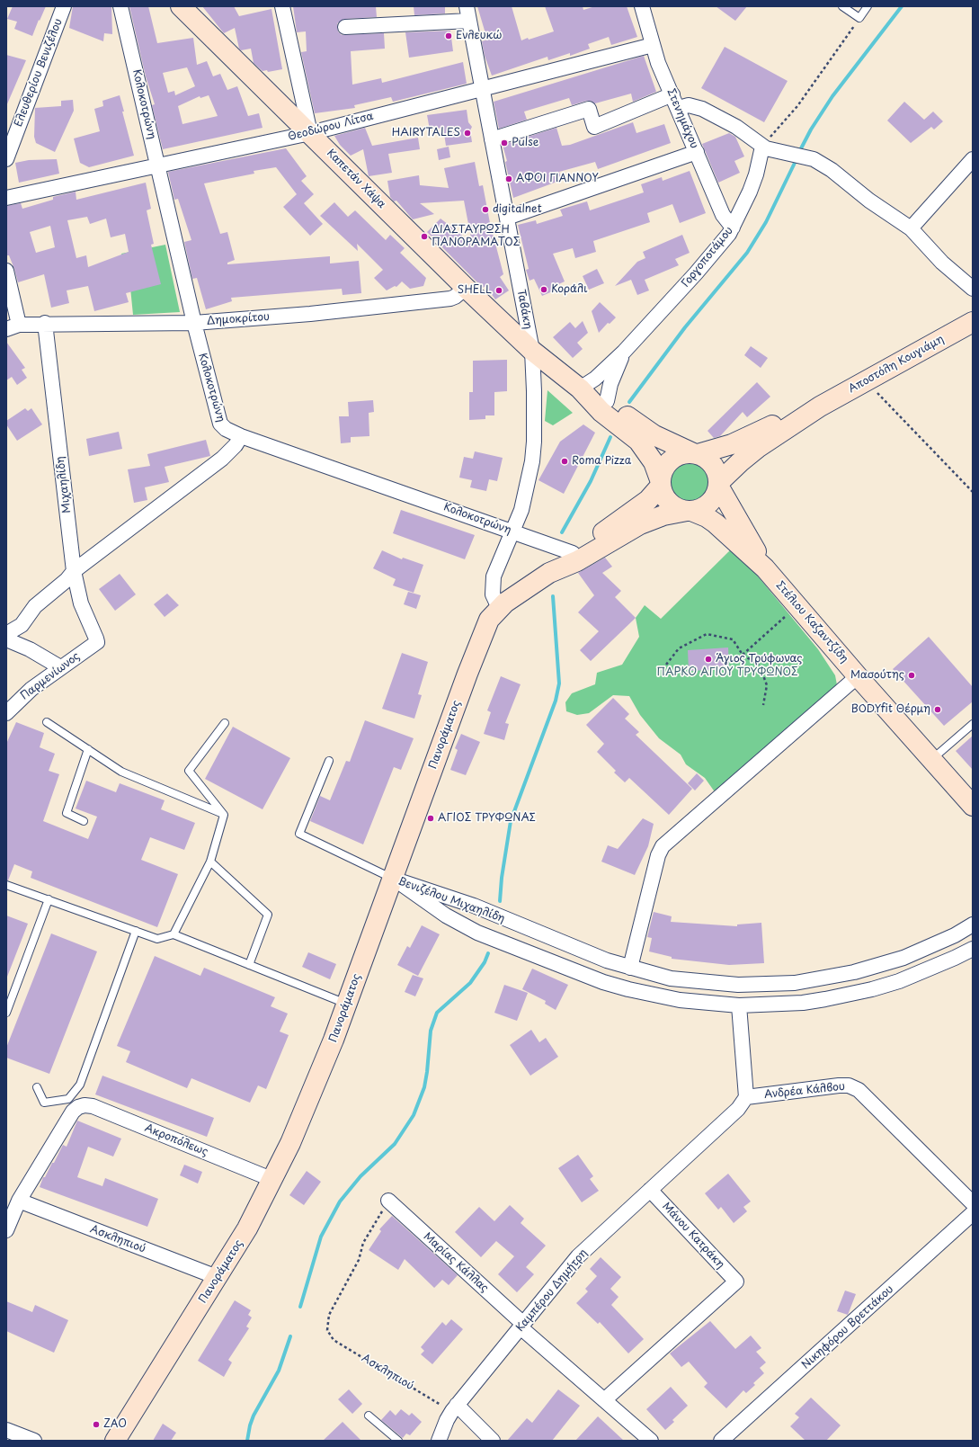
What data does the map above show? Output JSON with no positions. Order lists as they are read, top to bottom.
{
  "streets": {
    "main road": [
      "Καπετάν Χάψα",
      "Αποστόλη Κουγιάμη",
      "Στέλιου Καζαντζίδη",
      "Πανοράματος"
    ],
    "street": [
      "Ελευθερίου Βενιζέλου",
      "Κολοκοτρώνη",
      "Στενημάχου",
      "Θεοδώρου Λίτσα",
      "Γοργοποτάμου",
      "Ταβάκη",
      "Δημοκρίτου",
      "Μιχαηλίδη",
      "Παρμενίωνος",
      "Βενιζέλου Μιχαηλίδη",
      "Ανδρέα Κάλβου",
      "Ακροπόλεως",
      "Μάνου Κατράκη",
      "Ασκληπιού",
      "Μαρίας Κάλλας",
      "Καμπέρου Δημήτρη",
      "Νικηφόρου Βρεττάκου"
    ]
  },
  "crossings": [
    ["Κολοκοτρώνη", "Θεοδώρου Λίτσα"],
    ["Κολοκοτρώνη", "Ταβάκη"],
    ["Κολοκοτρώνη", "Δημοκρίτου"],
    ["Κολοκοτρώνη", "Πανοράματος"],
    ["Στενημάχου", "Θεοδώρου Λίτσα"],
    ["Στενημάχου", "Γοργοποτάμου"],
    ["Θεοδώρου Λίτσα", "Καπετάν Χάψα"],
    ["Θεοδώρου Λίτσα", "Ταβάκη"],
    ["Καπετάν Χάψα", "Ταβάκη"],
    ["Καπετάν Χάψα", "Δημοκρίτου"],
    ["Ταβάκη", "Πανοράματος"],
    ["Δημοκρίτου", "Μιχαηλίδη"],
    ["Αποστόλη Κουγιάμη", "Στέλιου Καζαντζίδη"],
    ["Αποστόλη Κουγιάμη", "Πανοράματος"],
    ["Μιχαηλίδη", "Παρμενίωνος"],
    ["Στέλιου Καζαντζίδη", "Πανοράματος"],
    ["Πανοράματος", "Βενιζέλου Μιχαηλίδη"],
    ["Πανοράματος", "Ακροπόλεως"],
    ["Πανοράματος", "Ασκληπιού"],
    ["Ανδρέα Κάλβου", "Καμπέρου Δημήτρη"],
    ["Ακροπόλεως", "Ασκληπιού"],
    ["Μάνου Κατράκη", "Μαρίας Κάλλας"],
    ["Μάνου Κατράκη", "Καμπέρου Δημήτρη"],
    ["Ασκληπιού", "Μαρίας Κάλλας"],
    ["Ασκληπιού", "Καμπέρου Δημήτρη"],
    ["Μαρίας Κάλλας", "Καμπέρου Δημήτρη"]
  ],
  "parks": ["ΠΑΡΚΟ ΑΓΙΟΥ ΤΡΥΦΩΝΟΣ"],
  "places": [
    "Ενλευκώ",
    "HAIRYTALES",
    "Pulse",
    "ΑΦΟΙ ΓΙΑΝΝΟΥ",
    "digitalnet",
    "ΔΙΑΣΤΑΥΡΩΣΗ ΠΑΝΟΡΑΜΑΤΟΣ",
    "Κοράλι",
    "SHELL",
    "Roma Pizza",
    "Άγιος Τρύφωνας",
    "Μασούτης",
    "BODYfit Θέρμη",
    "ΑΓΙΟΣ ΤΡΥΦΩΝΑΣ",
    "ZAO"
  ]
}
